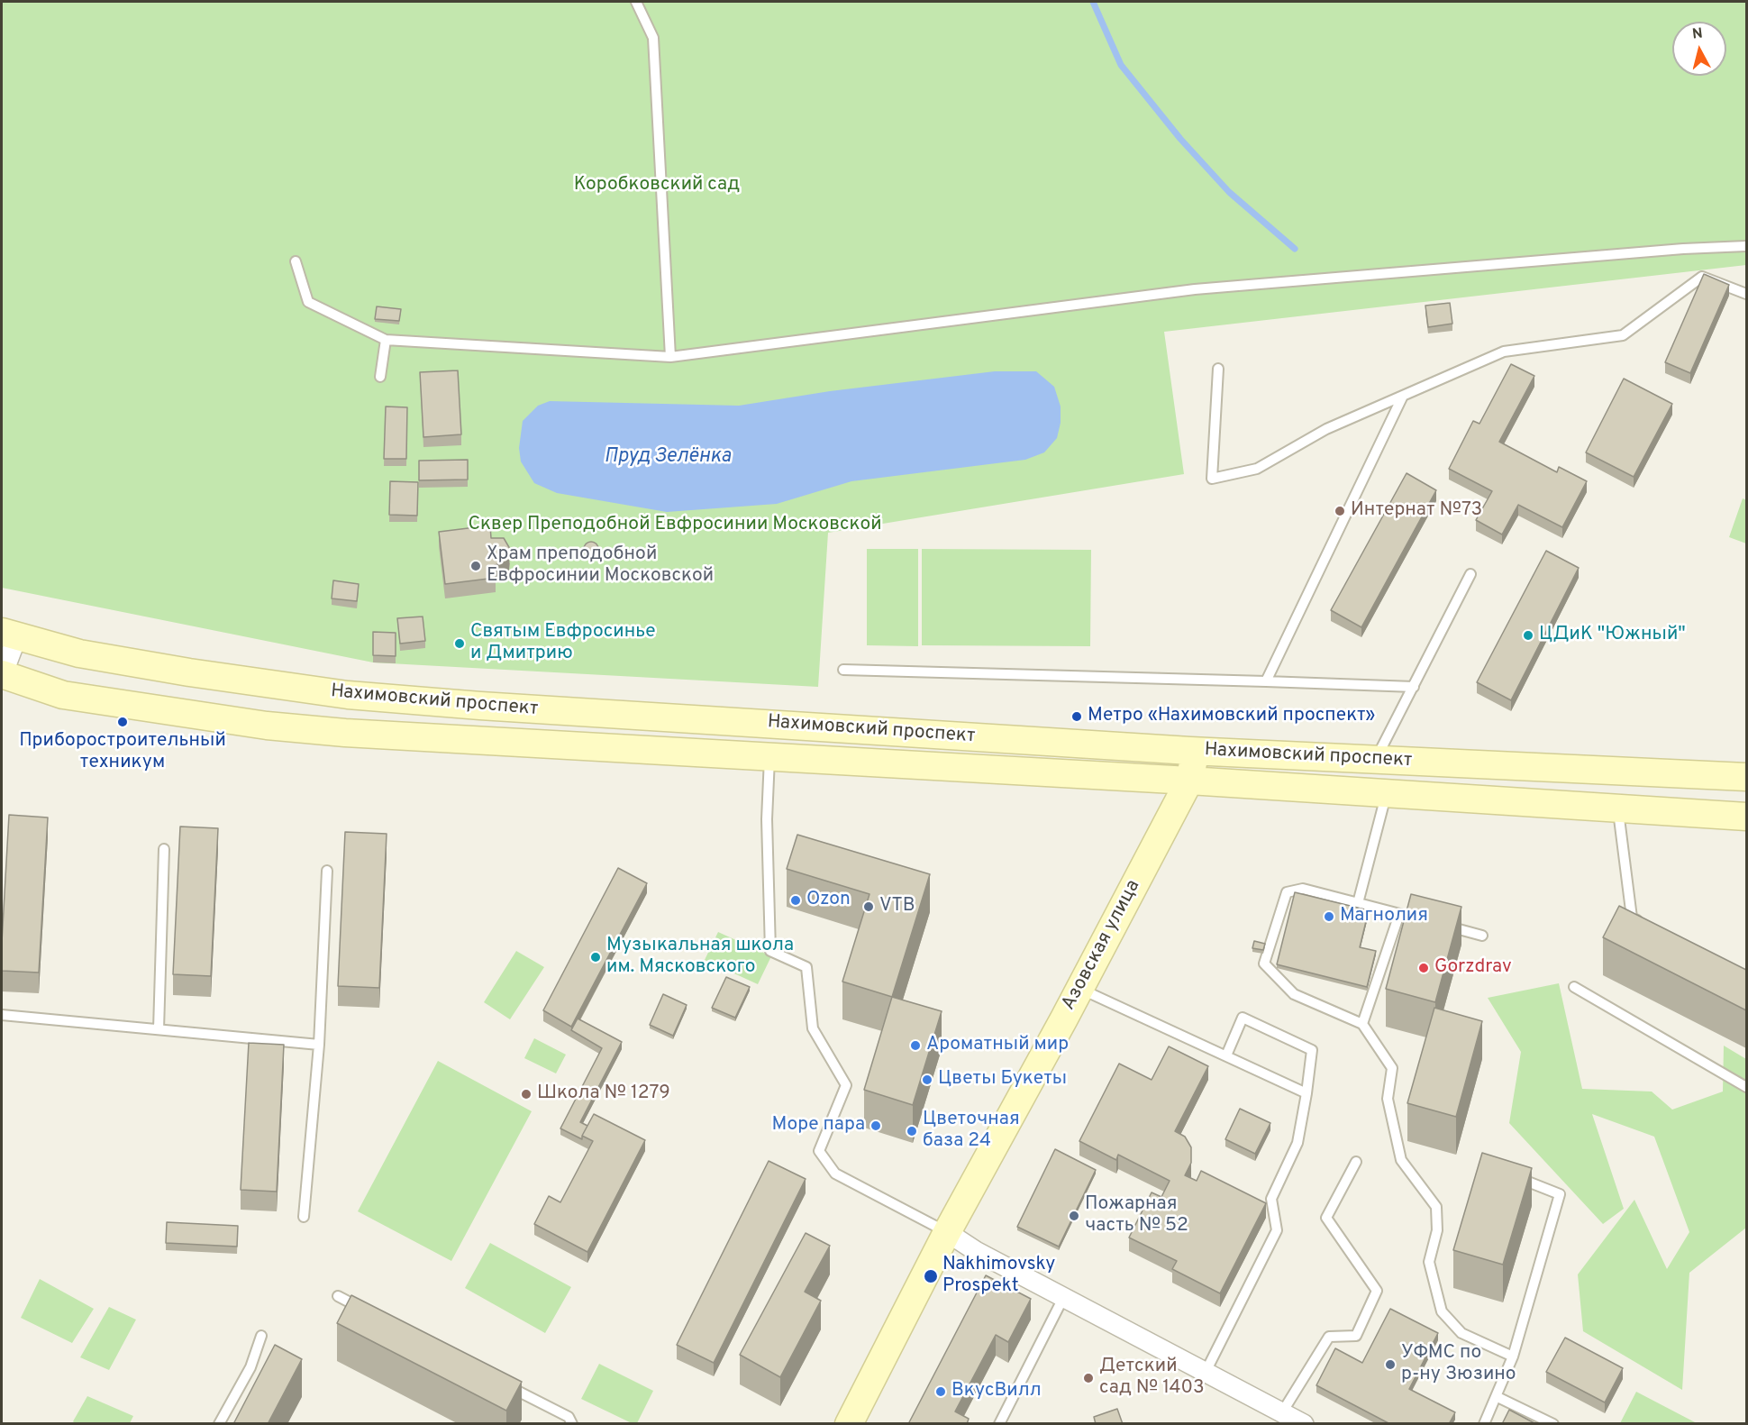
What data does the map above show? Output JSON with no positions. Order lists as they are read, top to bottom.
{
  "streets": {
    "main road": ["Нахимовский проспект", "Азовская улица"]
  },
  "crossings": [
    ["Нахимовский проспект", "Азовская улица"]
  ],
  "water": ["Пруд Зелёнка"],
  "parks": ["Коробковский сад", "Сквер Преподобной Евфросинии Московской"],
  "places": [
    "Интернат №73",
    "Храм преподобной Евфросинии Московской",
    "ЦДиК \"Южный\"",
    "Святым Евфросинье и Дмитрию",
    "Метро «Нахимовский проспект»",
    "Приборостроительный техникум",
    "Ozon",
    "VTB",
    "Магнолия",
    "Музыкальная школа им. Мясковского",
    "Gorzdrav",
    "Ароматный мир",
    "Цветы Букеты",
    "Школа № 1279",
    "Море пара",
    "Цветочная база 24",
    "Пожарная часть № 52",
    "Nakhimovsky Prospekt",
    "УФМС по р-ну Зюзино",
    "Детский сад № 1403",
    "ВкусВилл"
  ],
  "north": "top"
}
